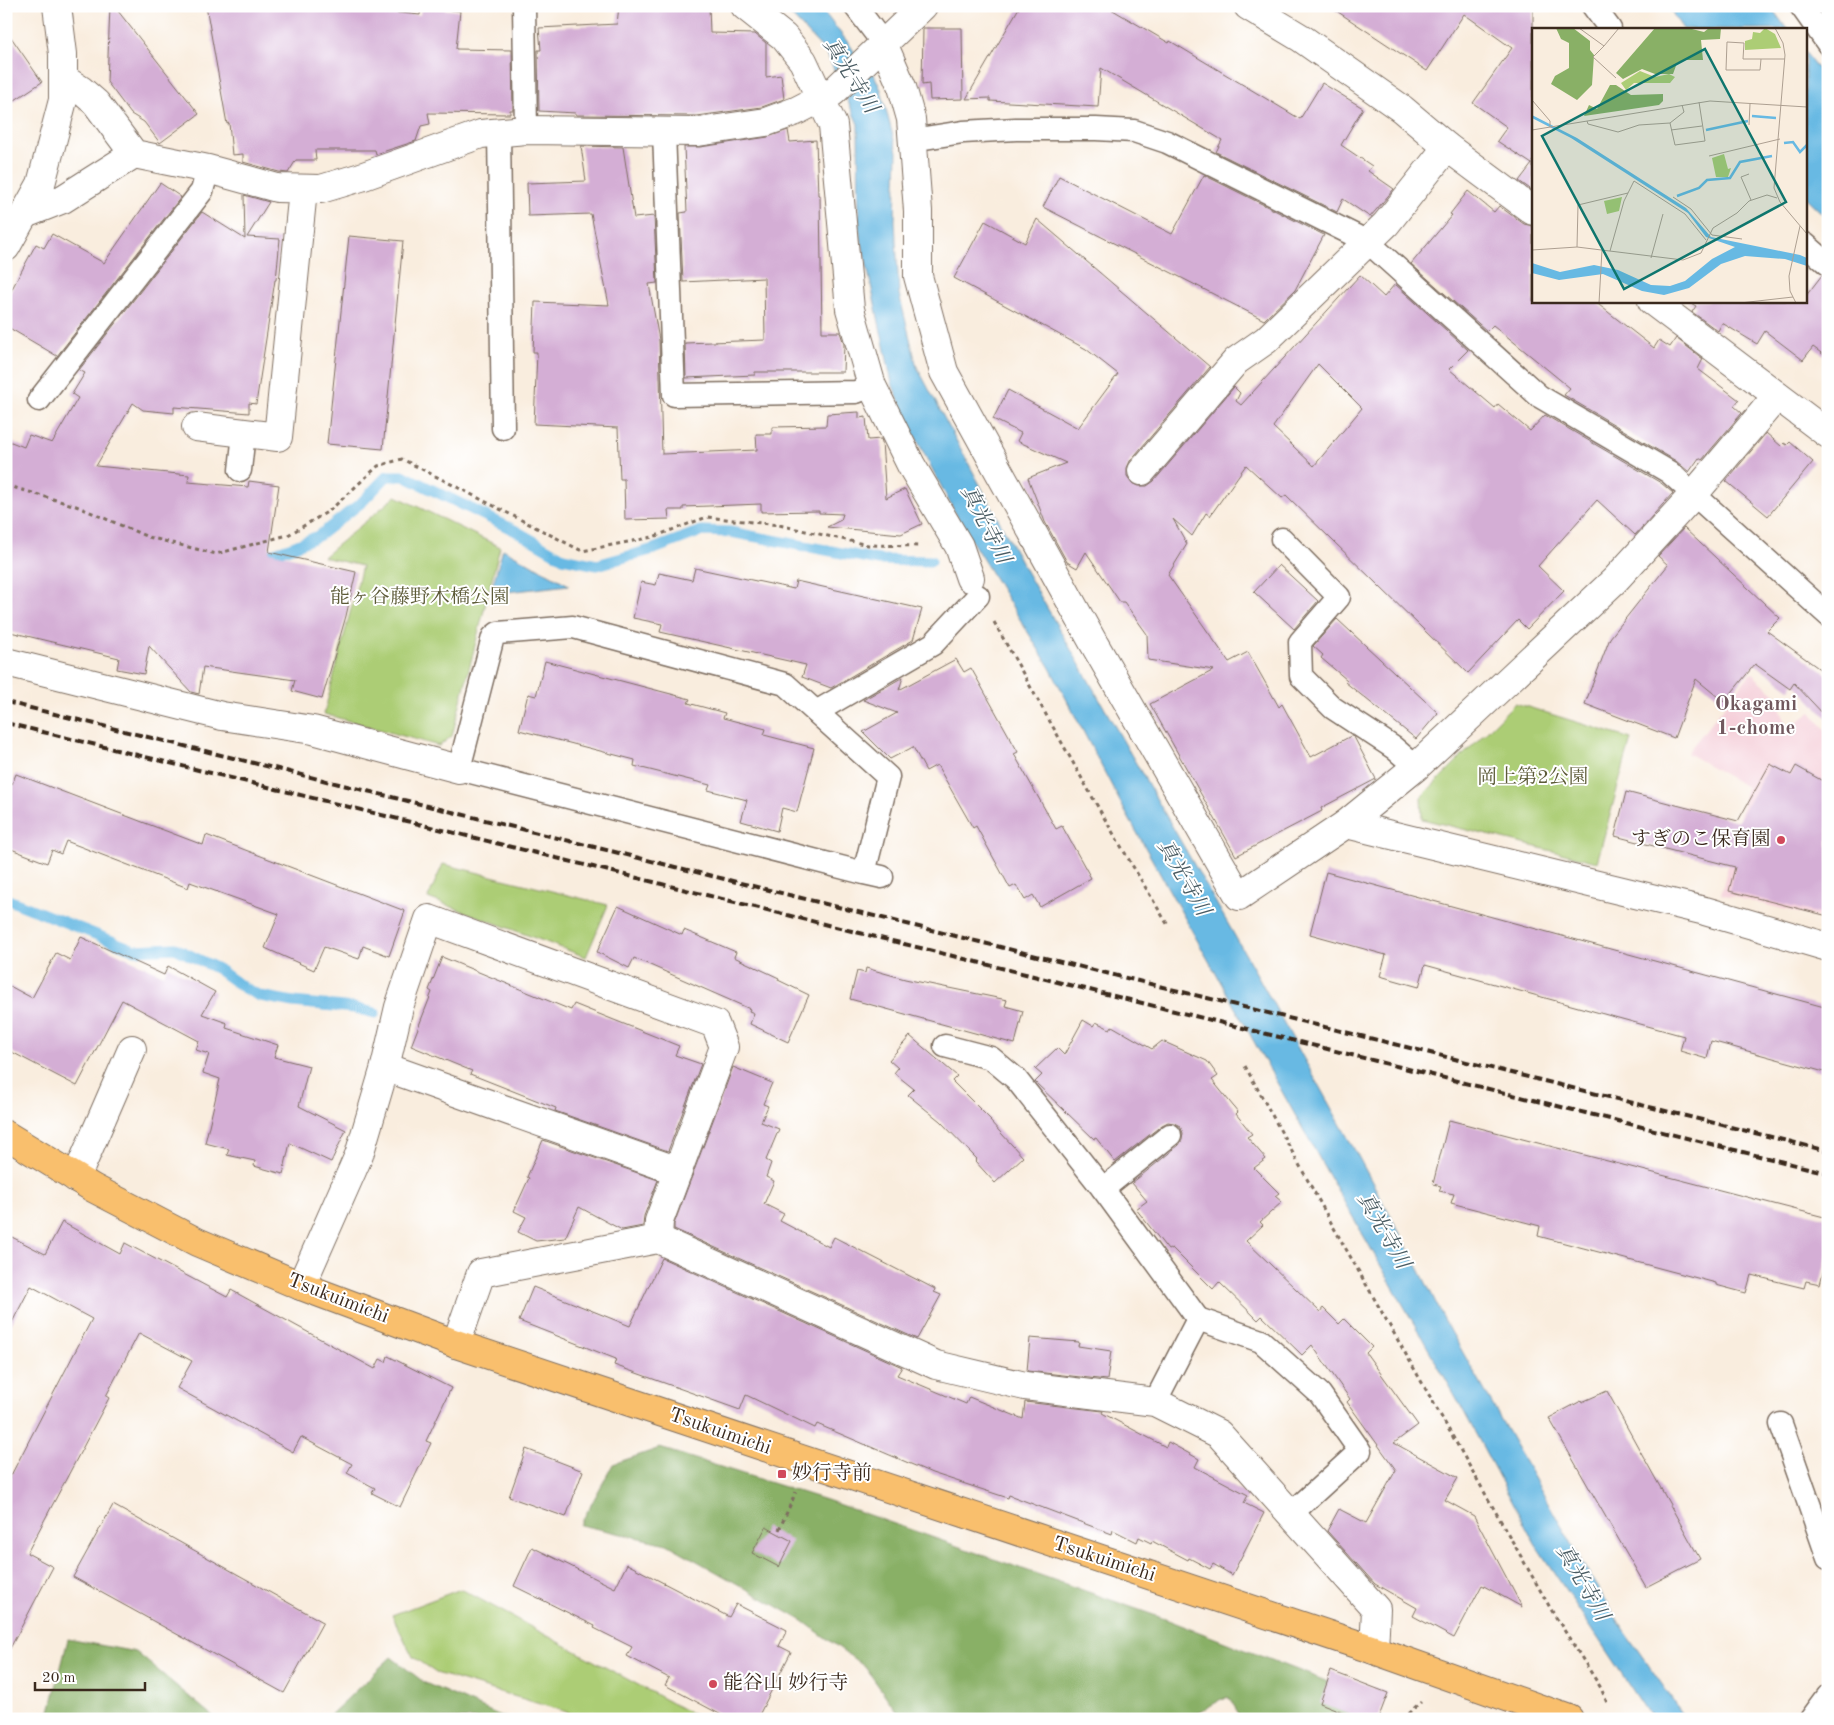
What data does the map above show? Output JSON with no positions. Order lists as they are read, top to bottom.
{
  "streets": {
    "main road": ["Tsukuimichi"]
  },
  "districts": ["Okagami 1-chome"],
  "water": ["真光寺川"],
  "parks": ["能ヶ谷藤野木橋公園", "岡上第2公園"],
  "places": {
    "other": ["すぎのこ保育園", "能谷山 妙行寺"],
    "transit": ["妙行寺前"]
  },
  "scale_bar": "20 m"
}
